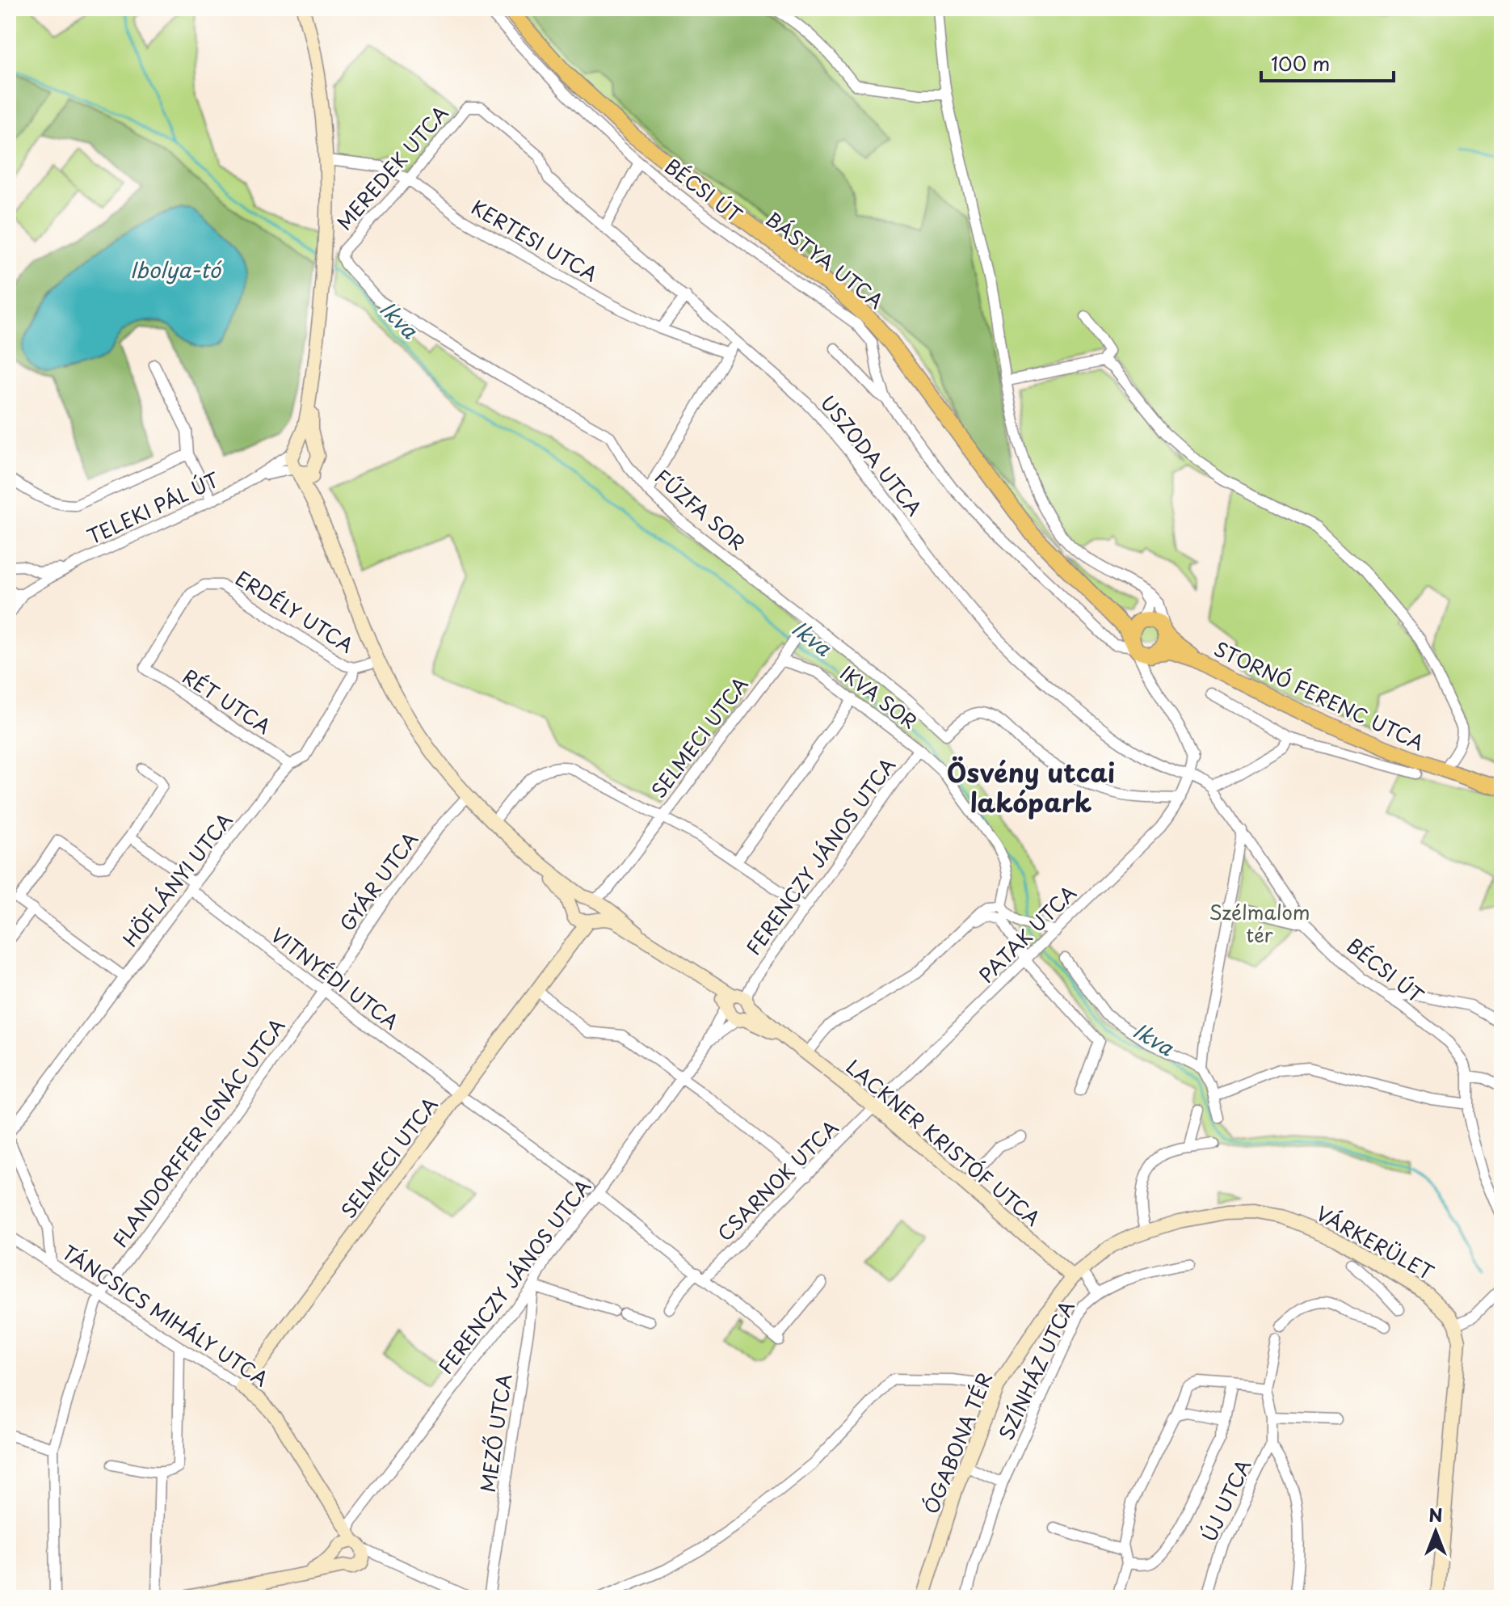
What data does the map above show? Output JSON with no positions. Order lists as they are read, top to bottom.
{
  "streets": {
    "main road": ["BÁSTYA UTCA", "STORNÓ FERENC UTCA"],
    "street": [
      "MEREDEK UTCA",
      "BÉCSI ÚT",
      "KERTESI UTCA",
      "USZODA UTCA",
      "TELEKI PÁL ÚT",
      "FŰZFA SOR",
      "ERDÉLY UTCA",
      "IKVA SOR",
      "RÉT UTCA",
      "SELMECI UTCA",
      "FERENCZY JÁNOS UTCA",
      "HÖFLÁNYI UTCA",
      "GYÁR UTCA",
      "PATAK UTCA",
      "VITNYÉDI UTCA",
      "FLANDORFFER IGNÁC UTCA",
      "LACKNER KRISTÓF UTCA",
      "CSARNOK UTCA",
      "VÁRKERÜLET",
      "TÁNCSICS MIHÁLY UTCA",
      "SZÍNHÁZ UTCA",
      "MEZŐ UTCA",
      "ÓGABONA TÉR",
      "ÚJ UTCA"
    ]
  },
  "crossings": [
    ["MEREDEK UTCA", "KERTESI UTCA"],
    ["MEREDEK UTCA", "USZODA UTCA"],
    ["MEREDEK UTCA", "FŰZFA SOR"],
    ["BÉCSI ÚT", "BÁSTYA UTCA"],
    ["BÉCSI ÚT", "USZODA UTCA"],
    ["BÉCSI ÚT", "STORNÓ FERENC UTCA"],
    ["BÉCSI ÚT", "PATAK UTCA"],
    ["KERTESI UTCA", "LACKNER KRISTÓF UTCA"],
    ["BÁSTYA UTCA", "STORNÓ FERENC UTCA"],
    ["USZODA UTCA", "PATAK UTCA"],
    ["FŰZFA SOR", "SELMECI UTCA"],
    ["FŰZFA SOR", "PATAK UTCA"],
    ["ERDÉLY UTCA", "RÉT UTCA"],
    ["ERDÉLY UTCA", "HÖFLÁNYI UTCA"],
    ["IKVA SOR", "SELMECI UTCA"],
    ["IKVA SOR", "FERENCZY JÁNOS UTCA"],
    ["RÉT UTCA", "HÖFLÁNYI UTCA"],
    ["SELMECI UTCA", "VITNYÉDI UTCA"],
    ["SELMECI UTCA", "LACKNER KRISTÓF UTCA"],
    ["SELMECI UTCA", "TÁNCSICS MIHÁLY UTCA"],
    ["FERENCZY JÁNOS UTCA", "VITNYÉDI UTCA"],
    ["FERENCZY JÁNOS UTCA", "LACKNER KRISTÓF UTCA"],
    ["FERENCZY JÁNOS UTCA", "TÁNCSICS MIHÁLY UTCA"],
    ["FERENCZY JÁNOS UTCA", "MEZŐ UTCA"],
    ["HÖFLÁNYI UTCA", "VITNYÉDI UTCA"],
    ["GYÁR UTCA", "VITNYÉDI UTCA"],
    ["GYÁR UTCA", "FLANDORFFER IGNÁC UTCA"],
    ["GYÁR UTCA", "LACKNER KRISTÓF UTCA"],
    ["PATAK UTCA", "LACKNER KRISTÓF UTCA"],
    ["PATAK UTCA", "CSARNOK UTCA"],
    ["VITNYÉDI UTCA", "FLANDORFFER IGNÁC UTCA"],
    ["VITNYÉDI UTCA", "CSARNOK UTCA"],
    ["FLANDORFFER IGNÁC UTCA", "TÁNCSICS MIHÁLY UTCA"],
    ["LACKNER KRISTÓF UTCA", "CSARNOK UTCA"],
    ["LACKNER KRISTÓF UTCA", "ÓGABONA TÉR"],
    ["VÁRKERÜLET", "ÓGABONA TÉR"]
  ],
  "districts": ["Ösvény utcai lakópark"],
  "water": ["Ibolya-tó", "Ikva"],
  "parks": ["Szélmalom tér"],
  "scale_bar": "100 m",
  "north": "top"
}
